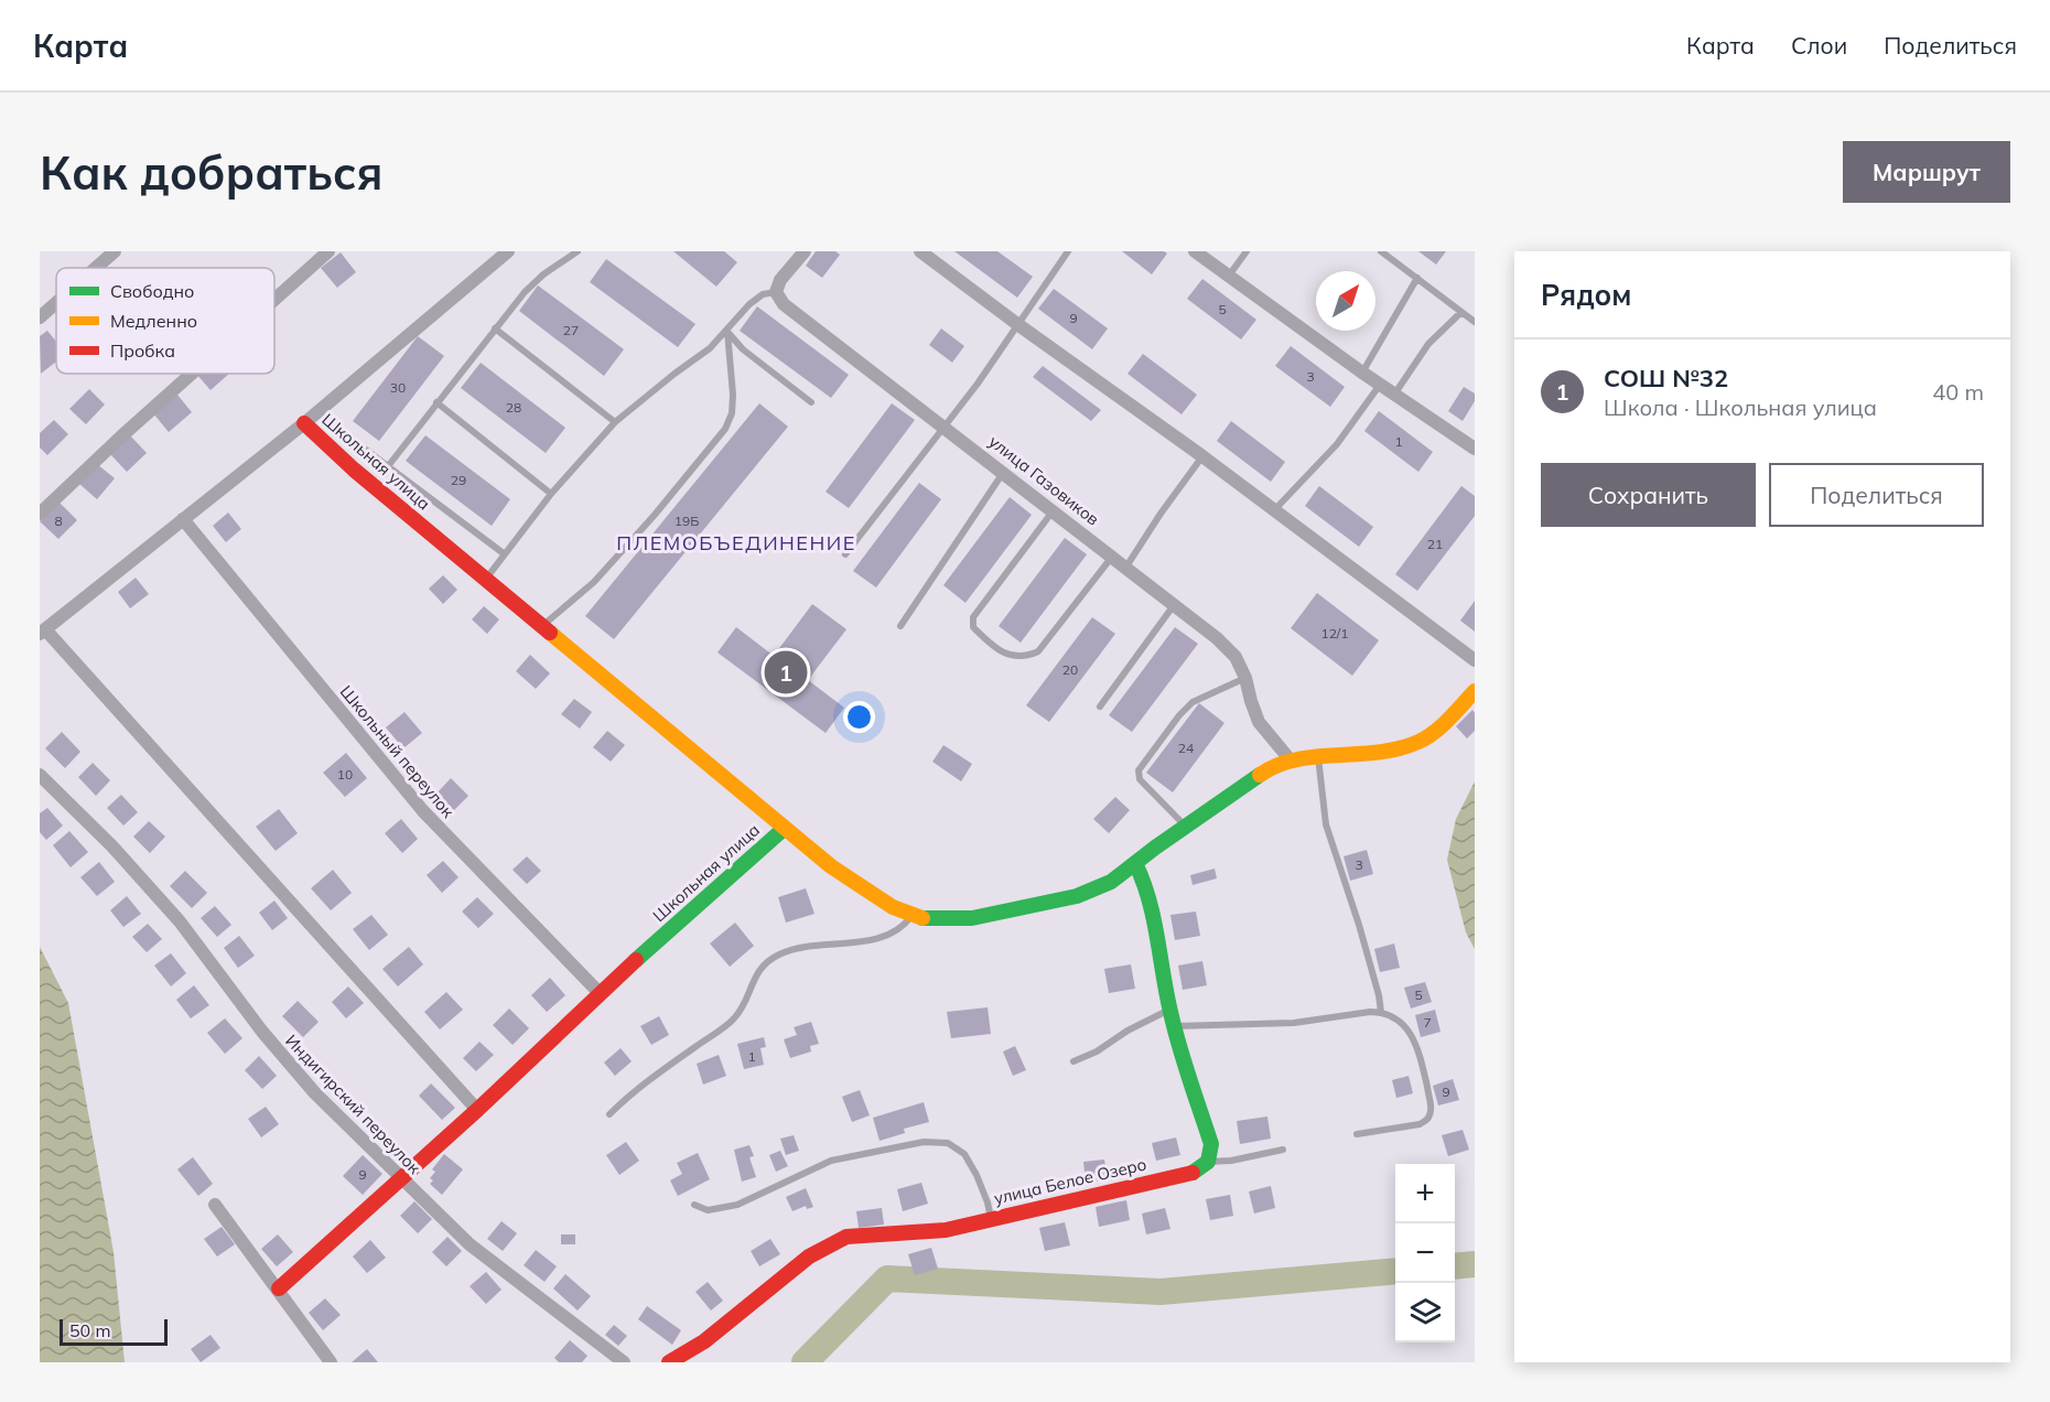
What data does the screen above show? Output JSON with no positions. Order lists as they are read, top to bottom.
{
  "streets": {
    "street": [
      "Школьная улица",
      "улица Газовиков",
      "Школьный переулок",
      "Индигирский переулок",
      "улица Белое Озеро"
    ]
  },
  "crossings": [
    ["Школьная улица", "Школьный переулок"],
    ["Школьная улица", "Индигирский переулок"]
  ],
  "districts": ["ПЛЕМОБЪЕДИНЕНИЕ"],
  "house_numbers": [
    "5",
    "9",
    "27",
    "3",
    "30",
    "28",
    "1",
    "29",
    "8",
    "19Б",
    "21",
    "12/1",
    "20",
    "24",
    "10",
    "3",
    "5",
    "7",
    "1",
    "9",
    "9"
  ],
  "legend": ["Свободно", "Медленно", "Пробка"],
  "scale_bar": "50 m",
  "north": "top right",
  "page": {
    "header": "Карта",
    "nav": ["Карта", "Слои", "Поделиться"],
    "buttons": [
      "Маршрут",
      ["Сохранить", "Поделиться"]
    ],
    "title": "Как добраться",
    "heading": "Рядом",
    "list": [
      {
        "mark": "1",
        "name": "СОШ №32",
        "note": "Школа · Школьная улица",
        "value": "40 m"
      }
    ],
    "pins": "1",
    "map_buttons": ["+", "−"],
    "scale": "50 m"
  }
}
